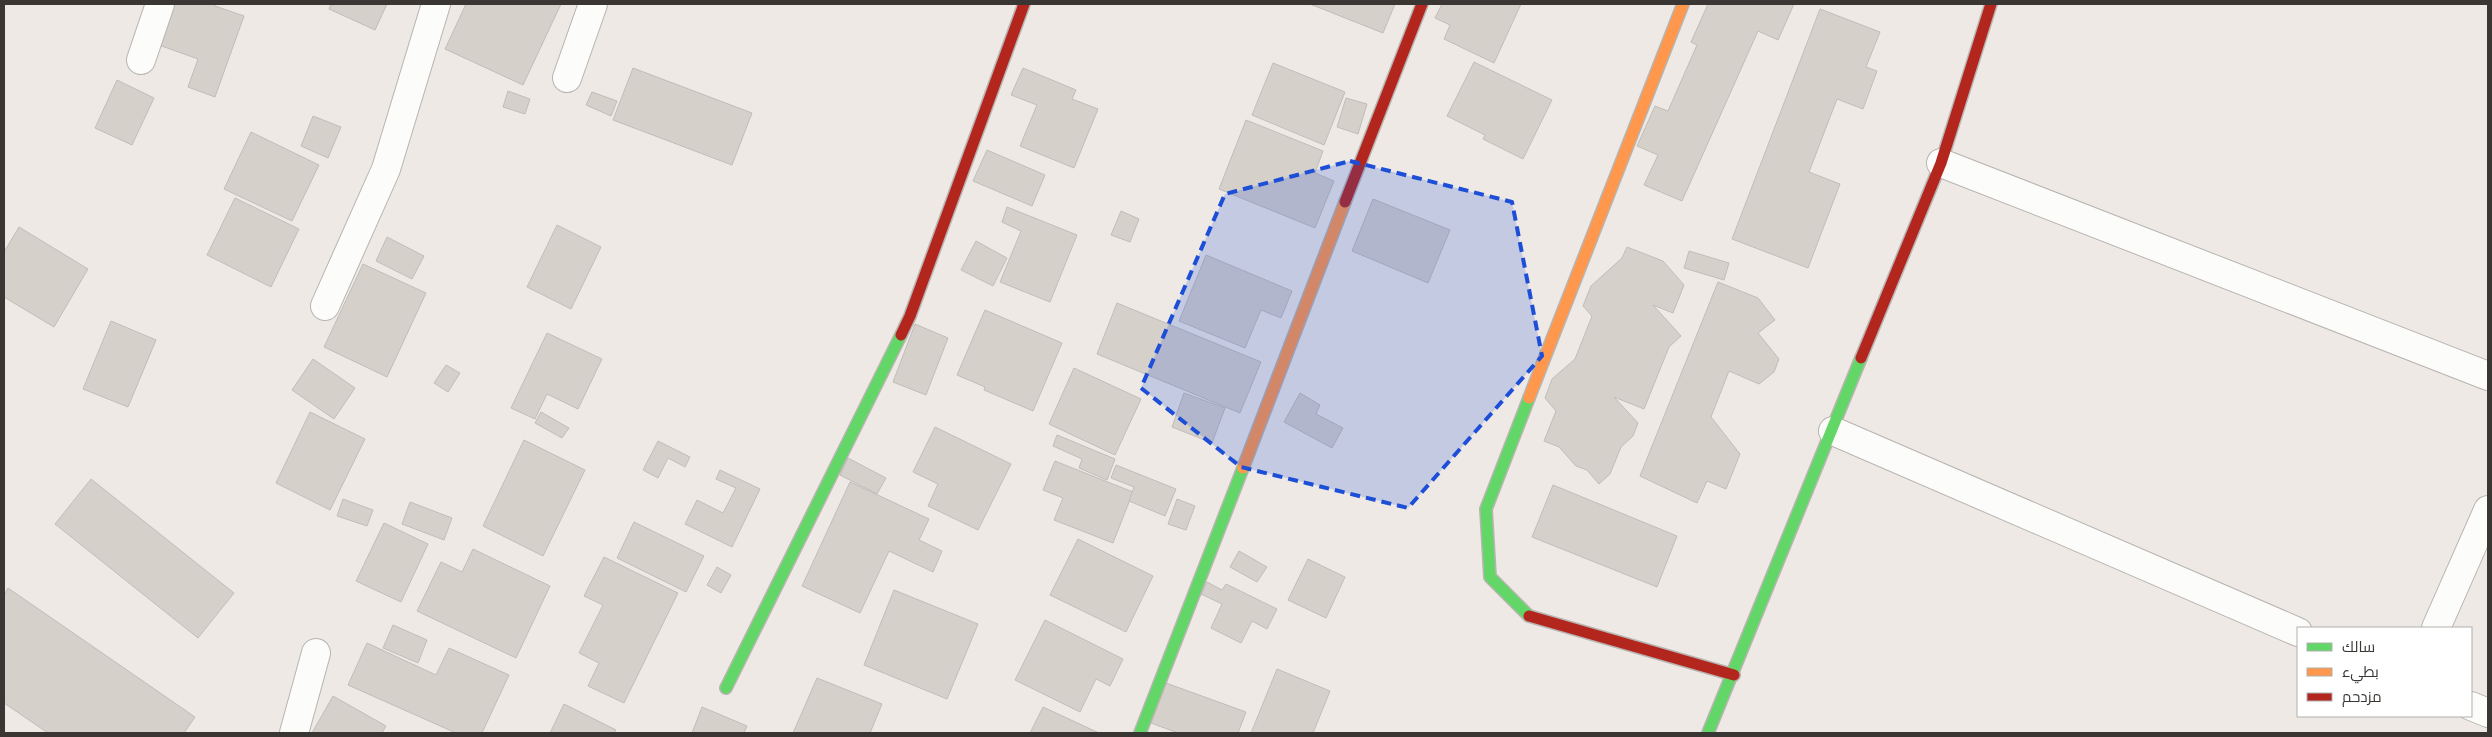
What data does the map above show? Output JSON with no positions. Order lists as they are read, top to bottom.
{
  "legend": ["سالك", "بطيء", "مزدحم"]
}
